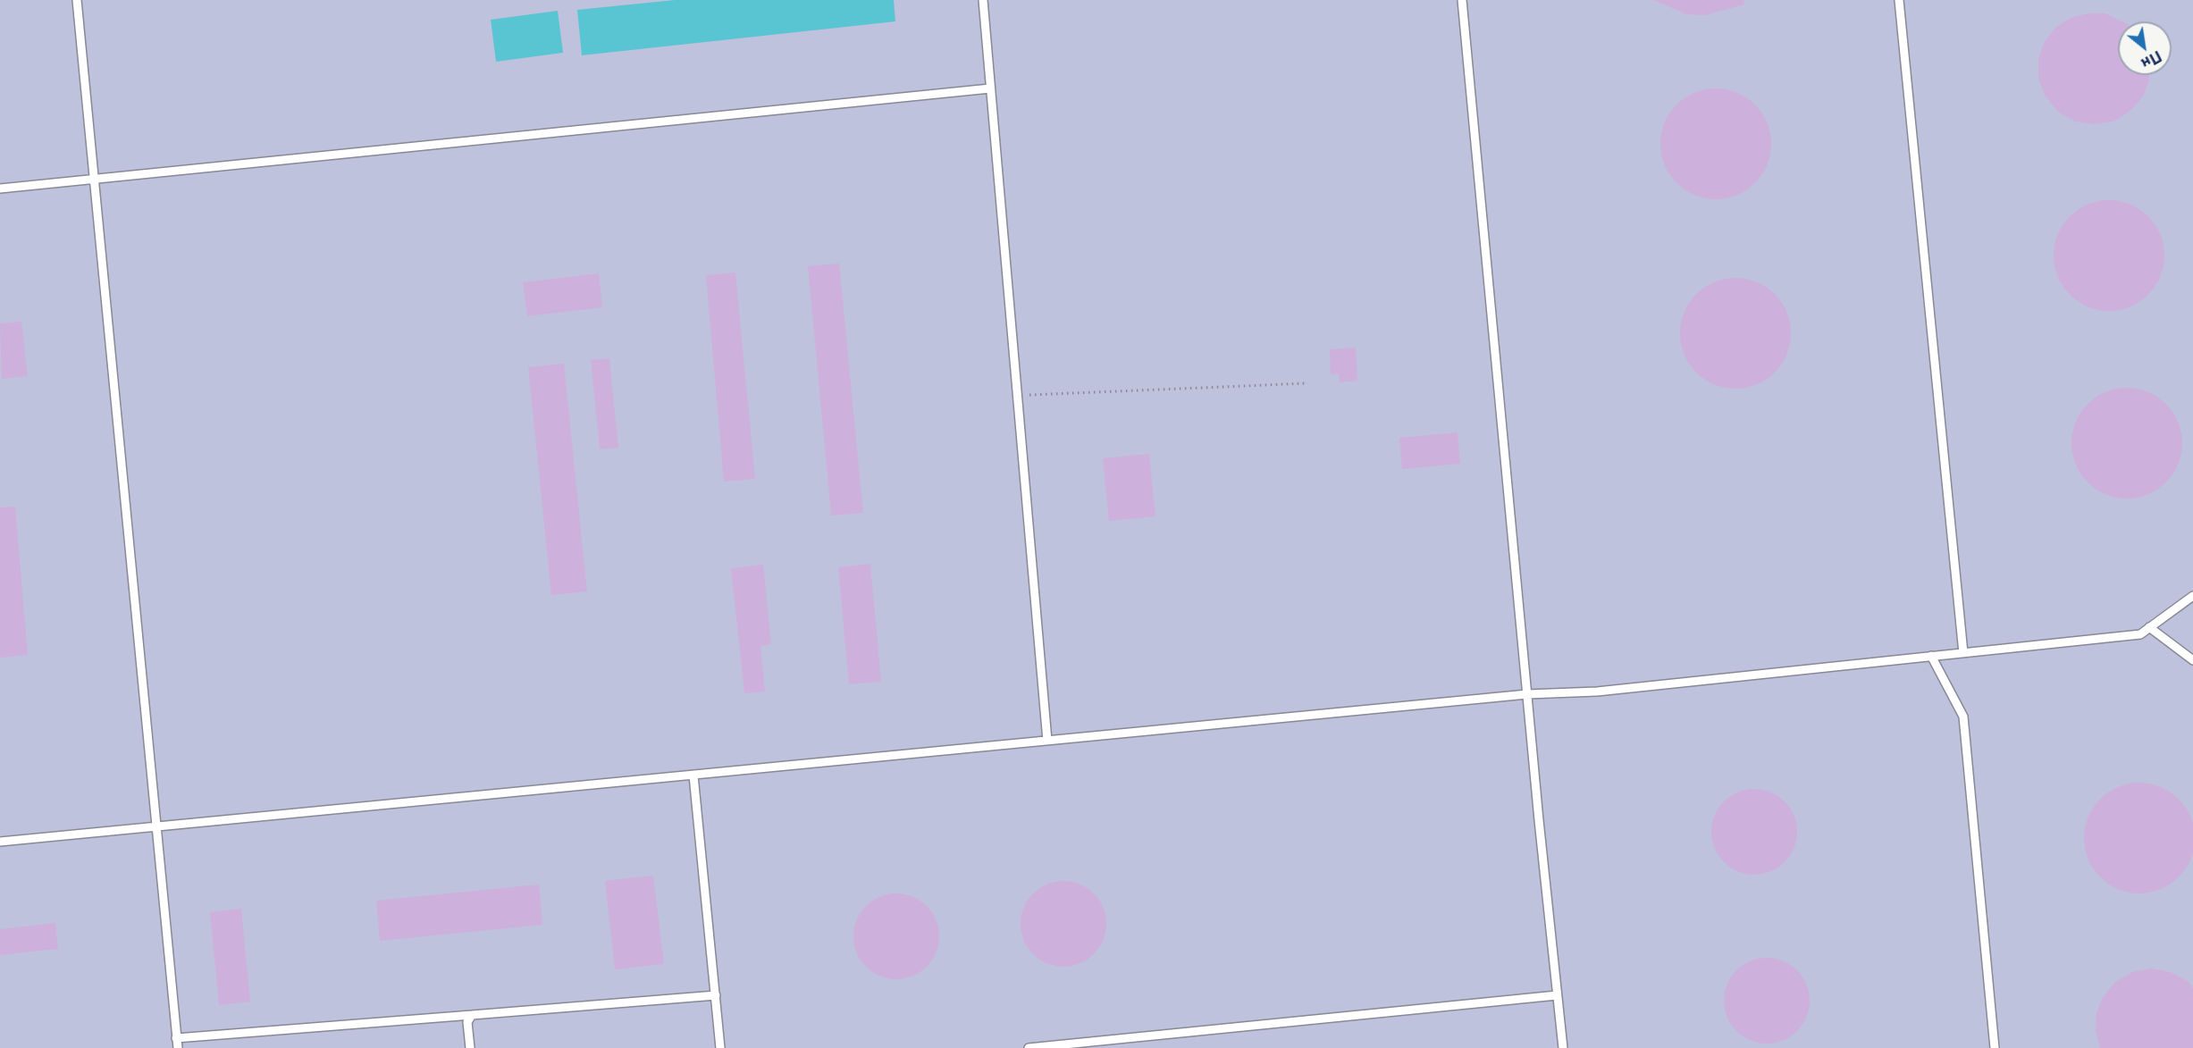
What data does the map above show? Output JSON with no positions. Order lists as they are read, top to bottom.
{
  "north": "bottom right"
}
